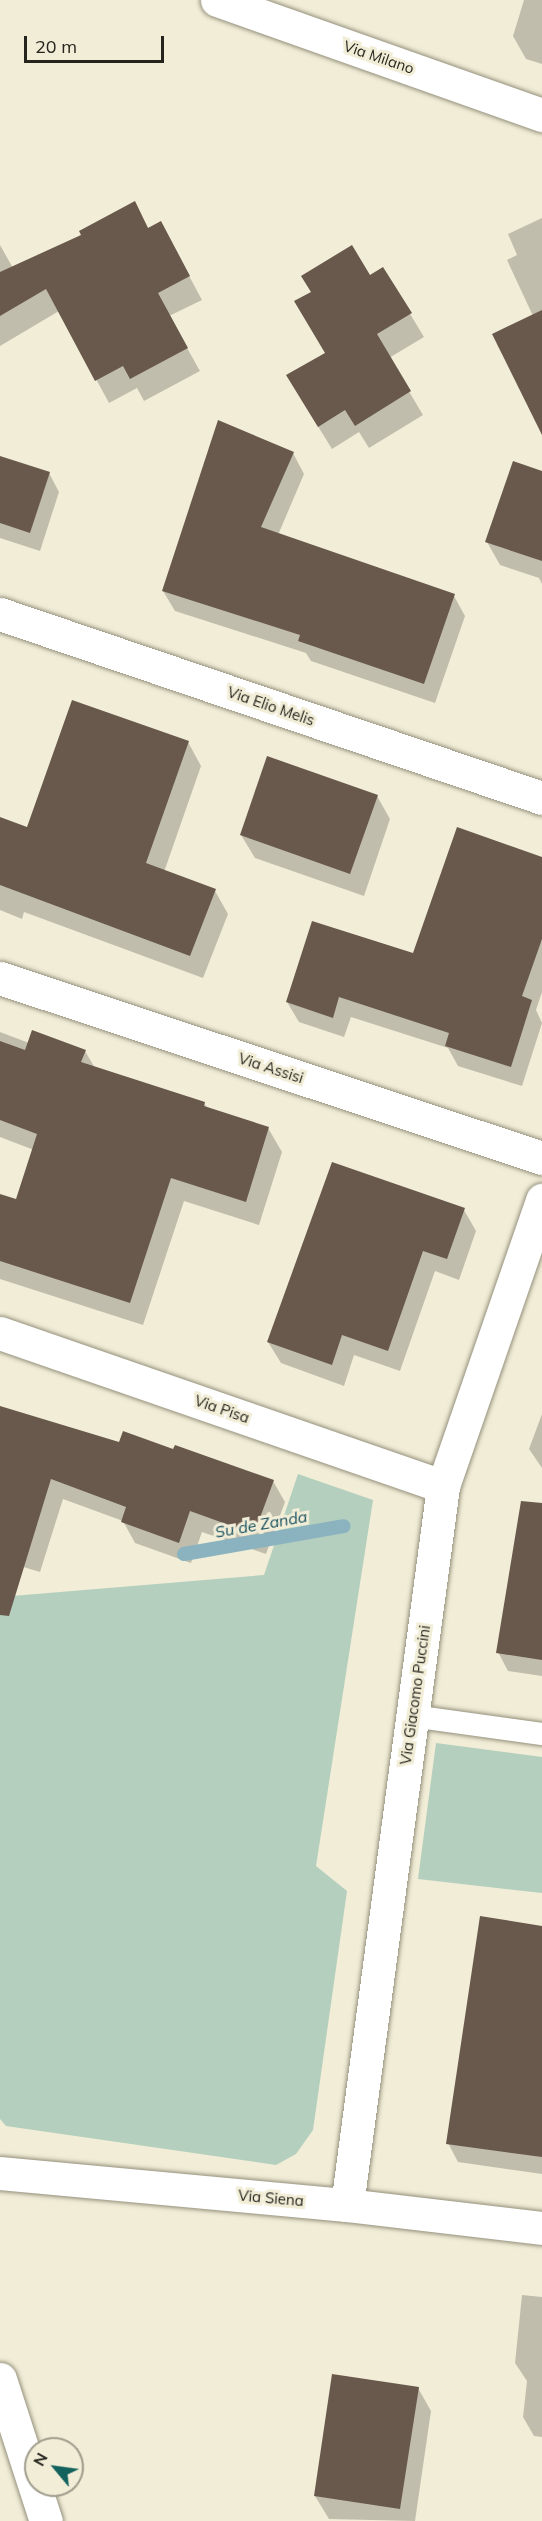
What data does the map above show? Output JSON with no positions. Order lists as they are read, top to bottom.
{
  "streets": {
    "street": [
      "Via Milano",
      "Via Elio Melis",
      "Via Assisi",
      "Via Pisa",
      "Via Giacomo Puccini",
      "Via Siena"
    ]
  },
  "crossings": [
    ["Via Pisa", "Via Giacomo Puccini"],
    ["Via Giacomo Puccini", "Via Siena"]
  ],
  "water": ["Su de Zanda"],
  "scale_bar": "20 m",
  "north": "top left"
}
